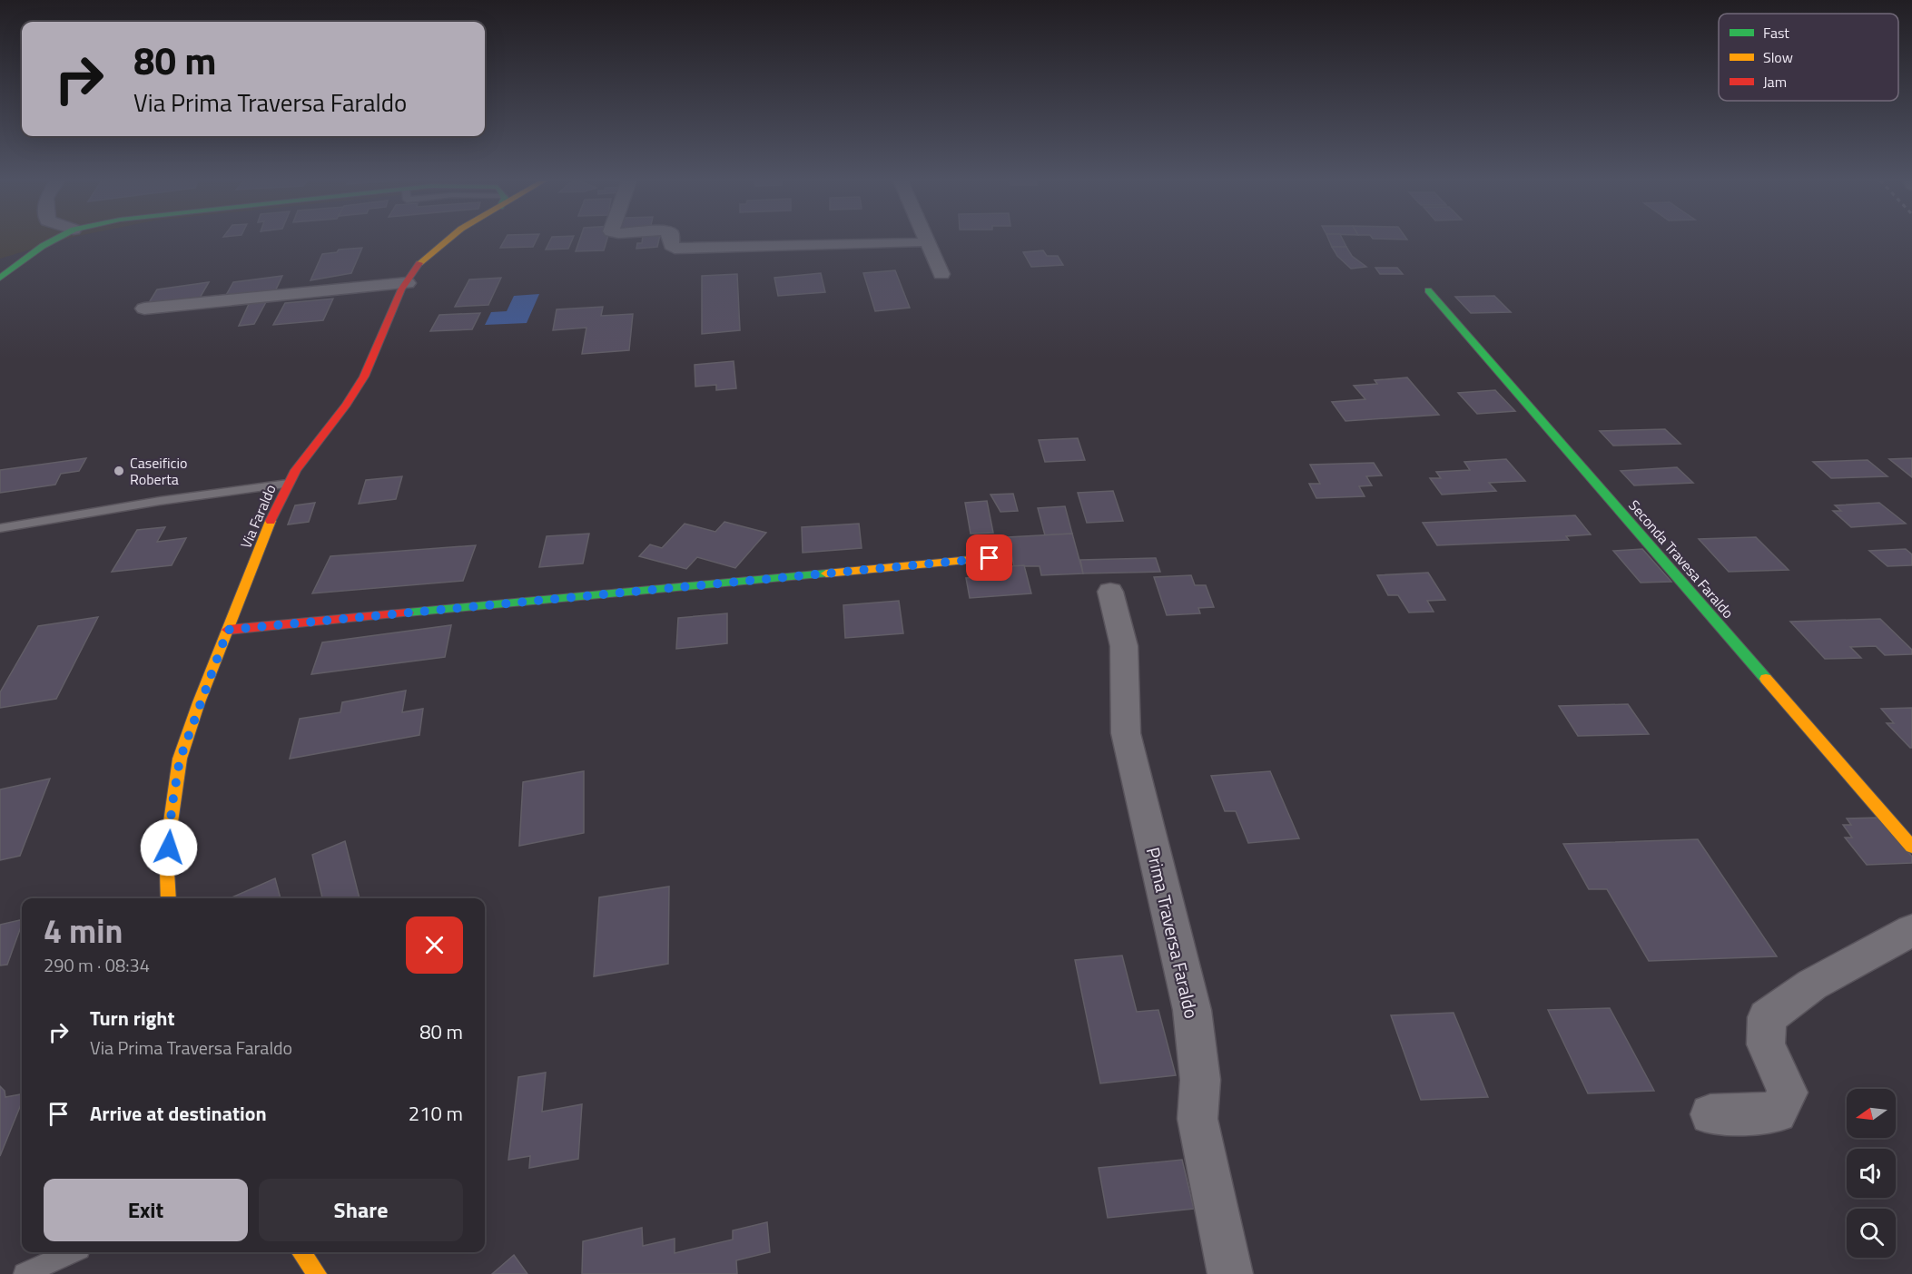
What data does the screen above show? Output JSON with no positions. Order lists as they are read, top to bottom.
{
  "streets": {
    "street": ["Via Faraldo", "Seconda Travesa Faraldo", "Prima Traversa Faraldo"]
  },
  "places": ["Caseificio Roberta"],
  "legend": ["Fast", "Slow", "Jam"],
  "north": "left",
  "page": {
    "turn": ["80 m", "Via Prima Traversa Faraldo"],
    "heading": ["4 min", "290 m · 08:34"],
    "list": [
      {
        "name": "Turn right",
        "note": "Via Prima Traversa Faraldo",
        "value": "80 m"
      },
      {
        "name": "Arrive at destination",
        "value": "210 m"
      }
    ],
    "buttons": ["Exit", "Share"]
  }
}
